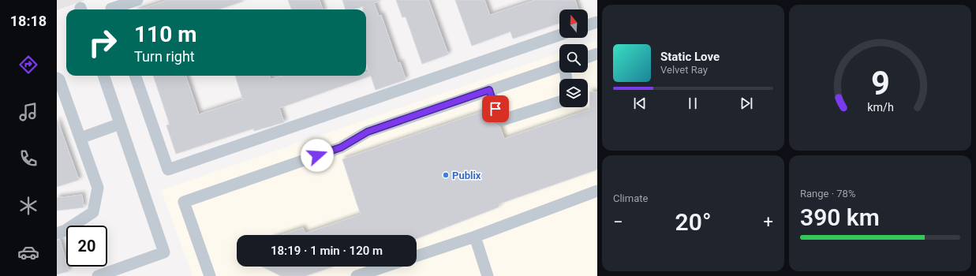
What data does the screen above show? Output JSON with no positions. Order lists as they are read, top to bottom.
{
  "places": ["Publix"],
  "north": "top",
  "page": {
    "tabs": "18:18",
    "turn": ["110 m", "Turn right"],
    "song": ["Static Love", "Velvet Ray"],
    "tile": [
      "Climate",
      ["Range · 78%", "390 km"]
    ],
    "heat": ["−", "20°", "+"],
    "limit": "20",
    "trip": "18:19 · 1 min · 120 m",
    "gauge": ["9", "km/h"]
  }
}
